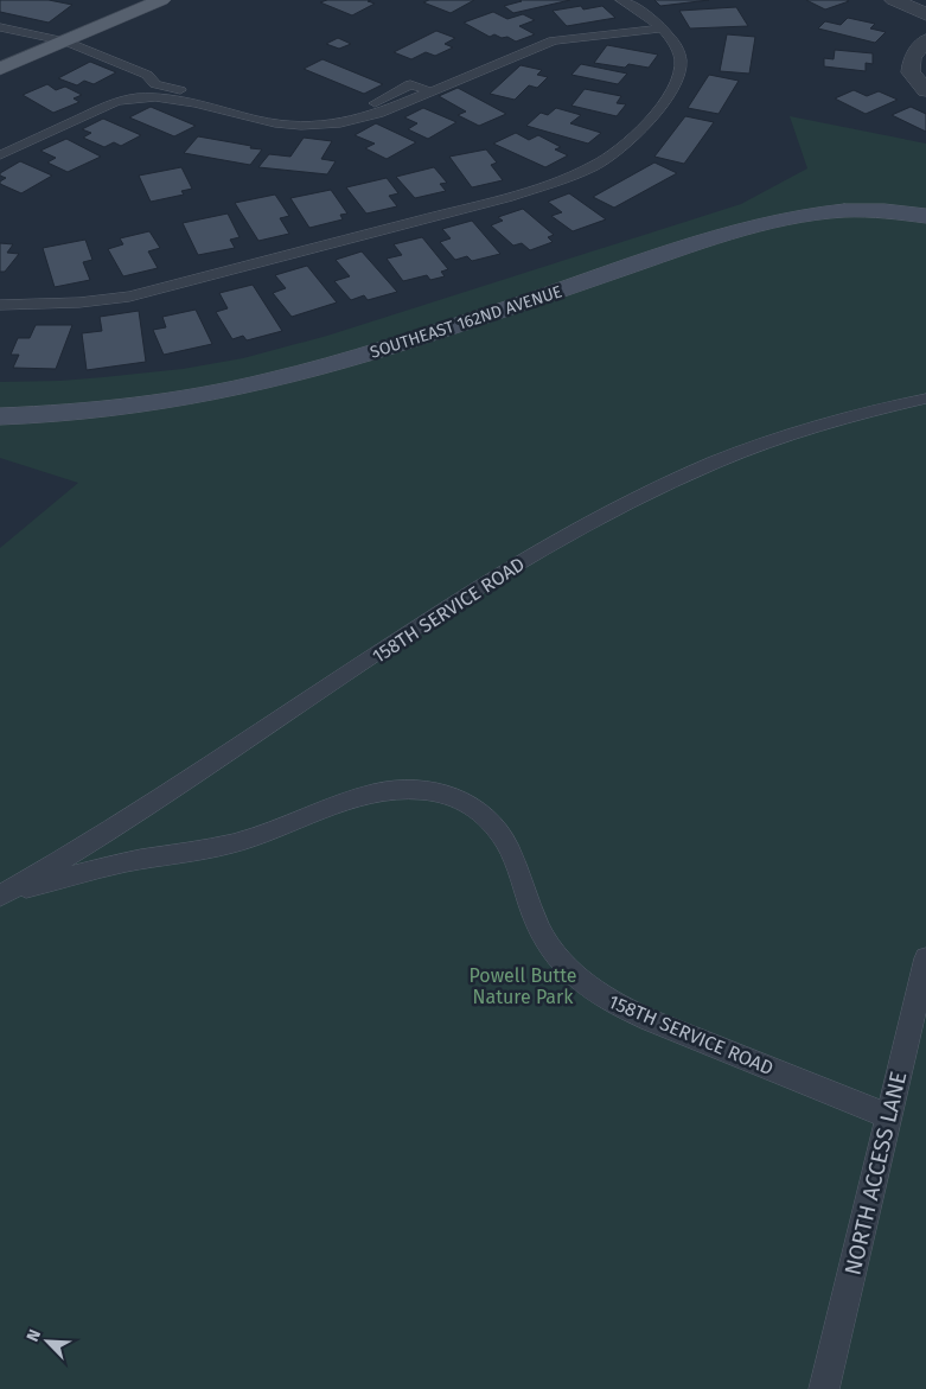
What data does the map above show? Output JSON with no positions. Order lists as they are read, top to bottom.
{
  "streets": {
    "street": ["SOUTHEAST 162ND AVENUE"],
    "lane": ["158TH SERVICE ROAD", "NORTH ACCESS LANE"]
  },
  "crossings": [
    ["158TH SERVICE ROAD", "NORTH ACCESS LANE"]
  ],
  "parks": ["Powell Butte Nature Park"],
  "north": "top left"
}
